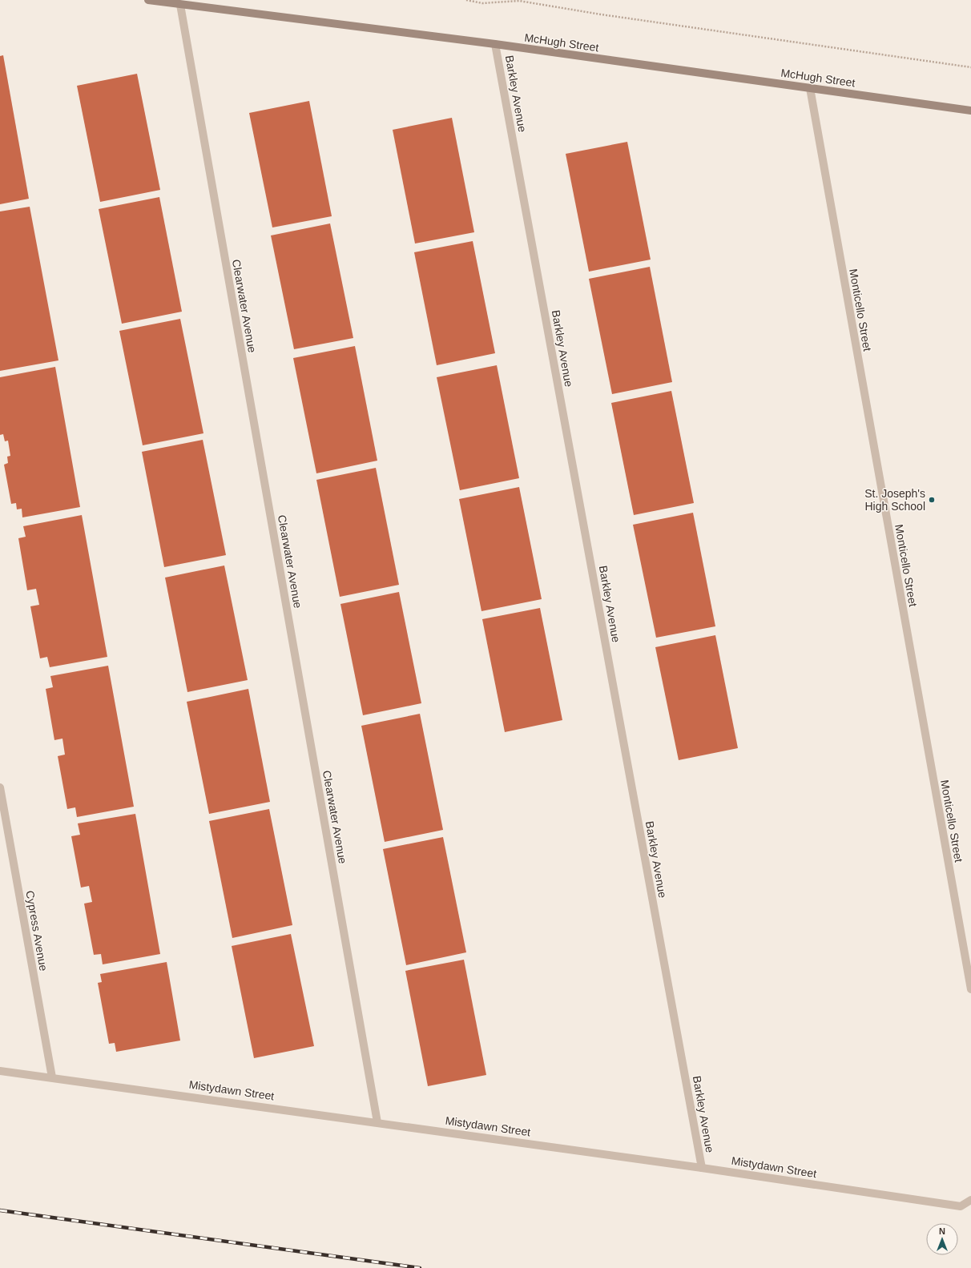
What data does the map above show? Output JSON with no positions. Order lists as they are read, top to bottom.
{
  "streets": {
    "main road": ["McHugh Street"],
    "street": [
      "Barkley Avenue",
      "Clearwater Avenue",
      "Monticello Street",
      "Cypress Avenue",
      "Mistydawn Street"
    ]
  },
  "crossings": [
    ["McHugh Street", "Barkley Avenue"],
    ["McHugh Street", "Clearwater Avenue"],
    ["McHugh Street", "Monticello Street"],
    ["Barkley Avenue", "Mistydawn Street"],
    ["Clearwater Avenue", "Mistydawn Street"],
    ["Cypress Avenue", "Mistydawn Street"]
  ],
  "places": ["St. Joseph's High School"],
  "north": "top"
}
